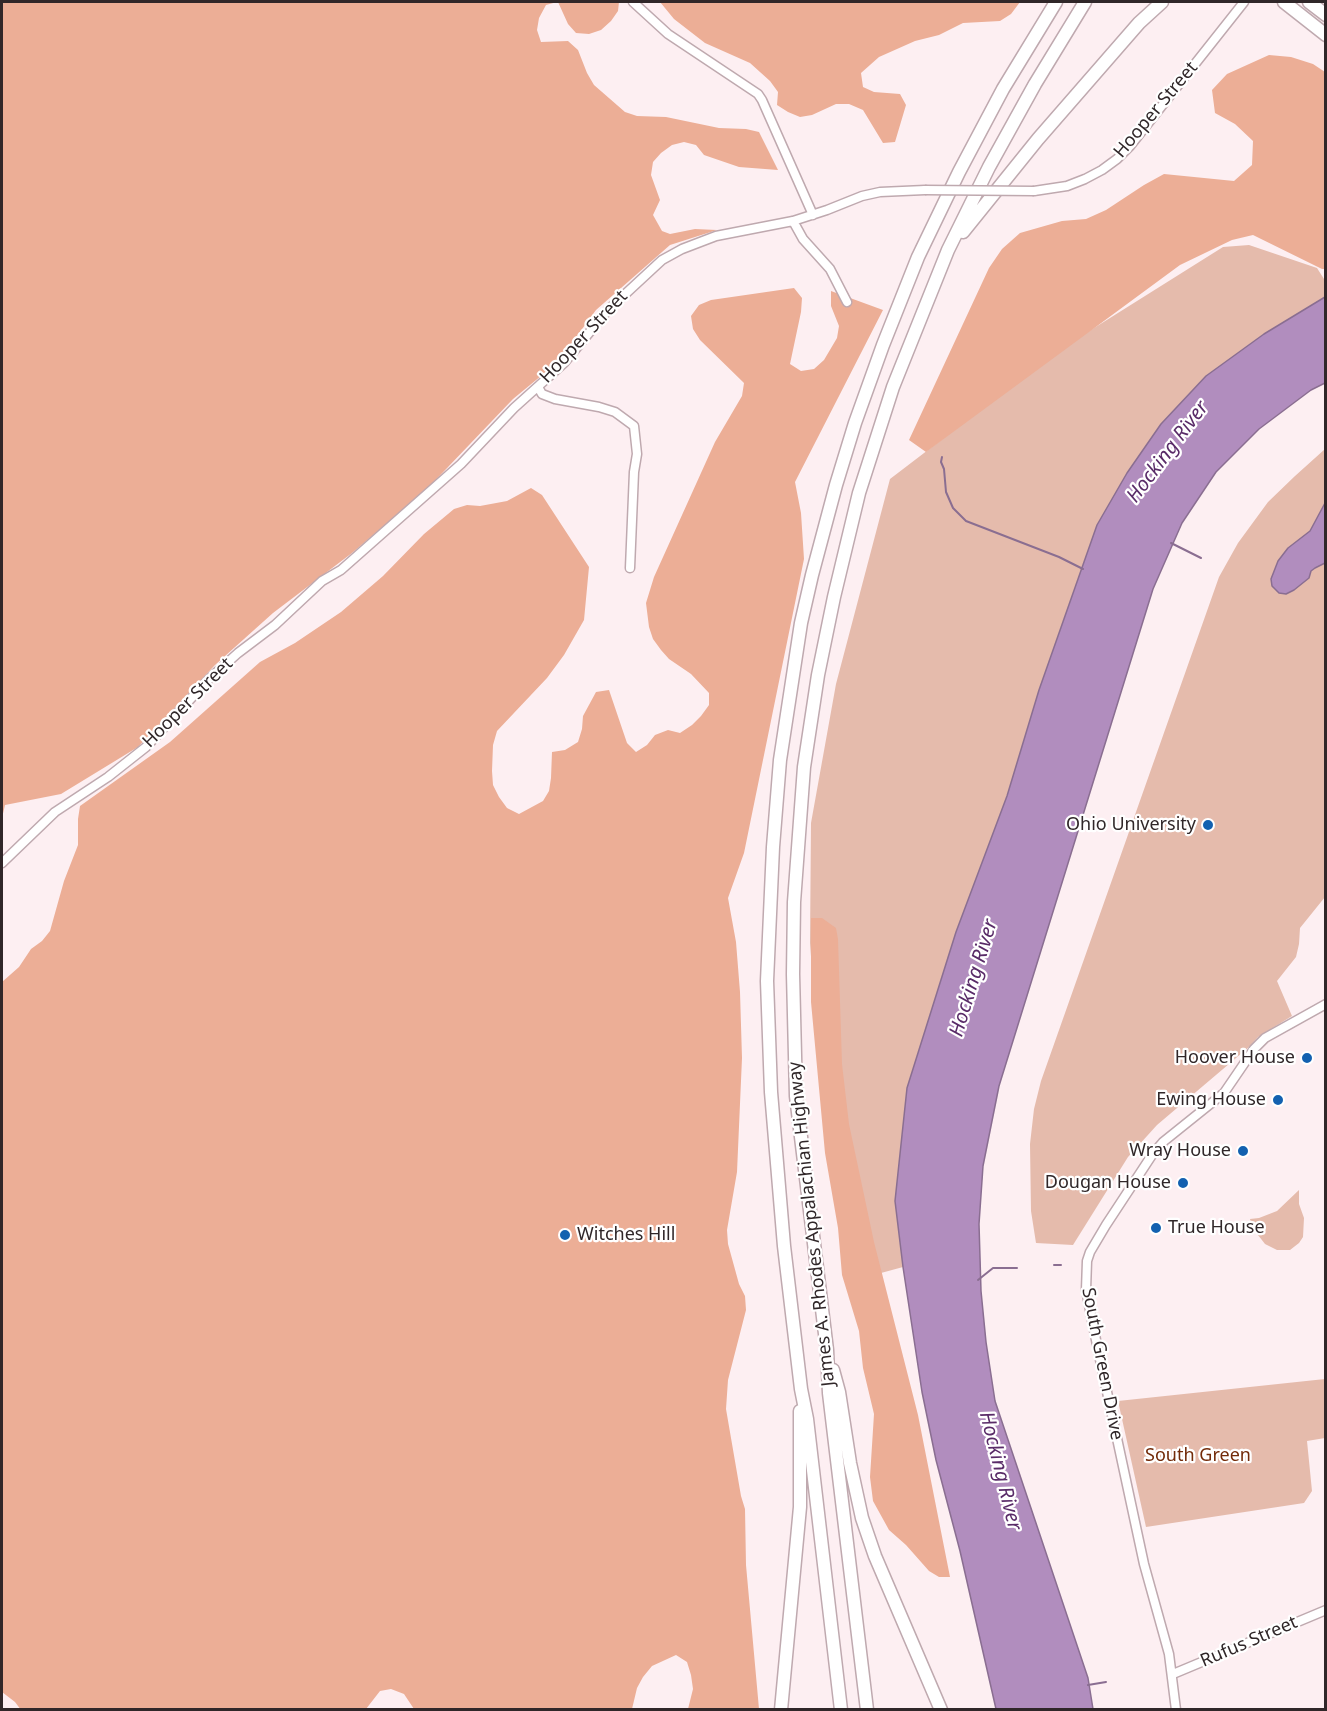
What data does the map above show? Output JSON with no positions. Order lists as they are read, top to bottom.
{
  "streets": {
    "highway": ["James A. Rhodes Appalachian Highway"],
    "street": ["Hooper Street", "South Green Drive", "Rufus Street"]
  },
  "crossings": [
    ["South Green Drive", "Rufus Street"]
  ],
  "water": ["Hocking River"],
  "parks": ["South Green"],
  "places": [
    "Ohio University",
    "Hoover House",
    "Ewing House",
    "Wray House",
    "Dougan House",
    "True House",
    "Witches Hill"
  ]
}
